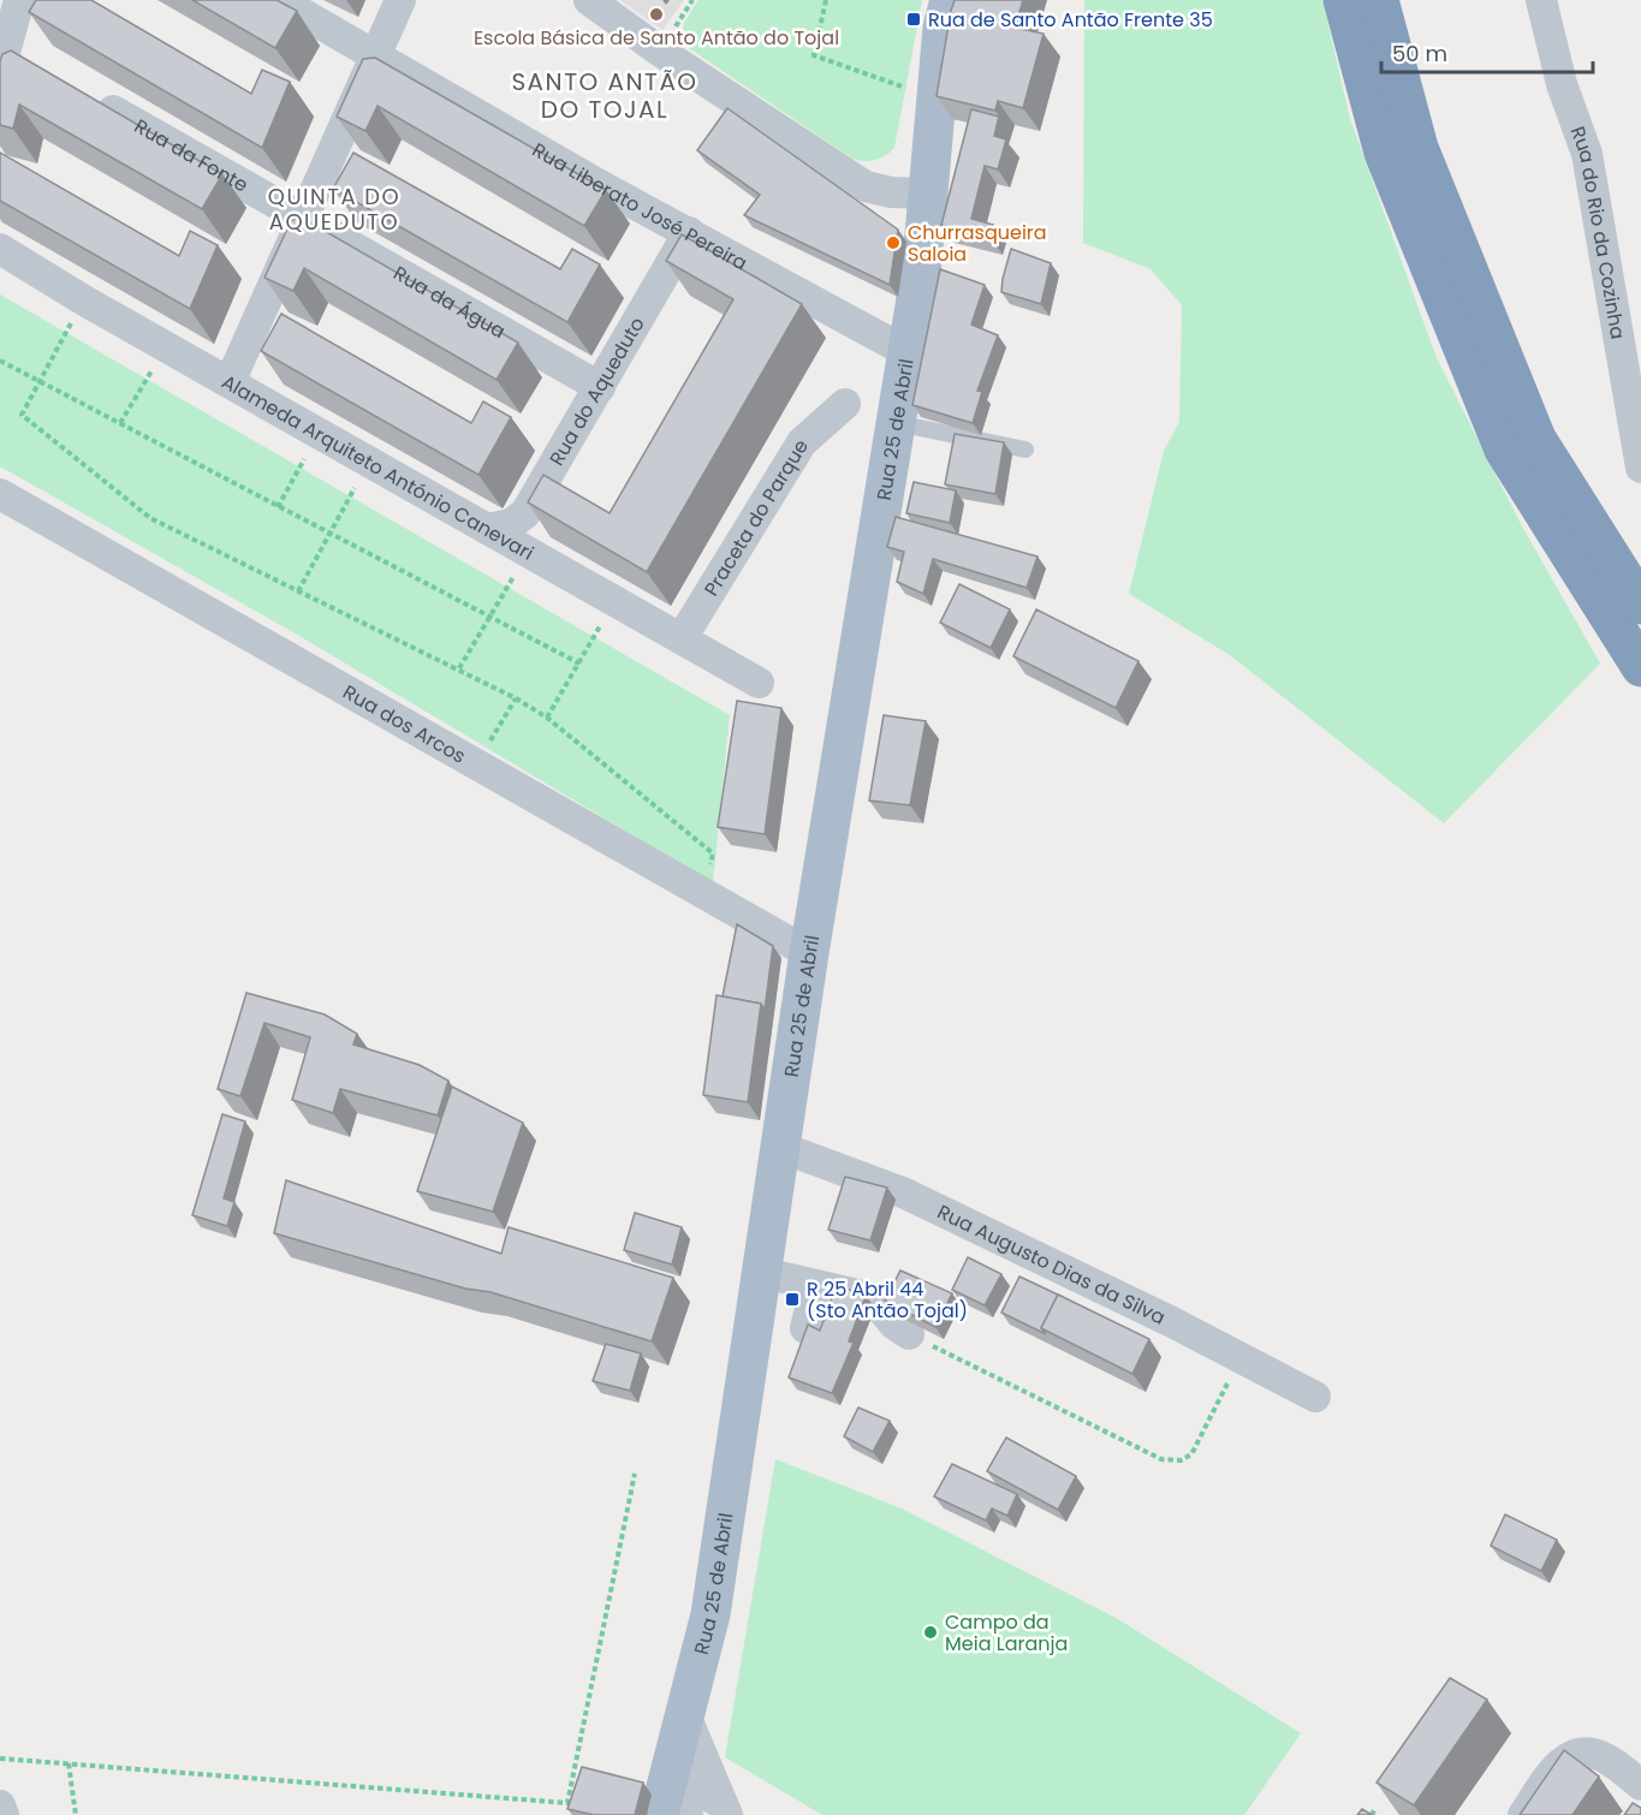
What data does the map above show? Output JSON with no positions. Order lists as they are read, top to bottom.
{
  "streets": {
    "main road": ["Rua 25 de Abril"],
    "street": [
      "Rua da Fonte",
      "Rua Liberato José Pereira",
      "Rua do Rio da Cozinha",
      "Rua da Água",
      "Rua do Aqueduto",
      "Alameda Arquiteto António Canevari",
      "Praceta do Parque",
      "Rua dos Arcos",
      "Rua Augusto Dias da Silva"
    ]
  },
  "crossings": [
    ["Rua da Fonte", "Rua da Água"],
    ["Rua Liberato José Pereira", "Rua do Aqueduto"],
    ["Rua Liberato José Pereira", "Rua 25 de Abril"],
    ["Rua da Água", "Rua do Aqueduto"],
    ["Rua do Aqueduto", "Alameda Arquiteto António Canevari"],
    ["Rua 25 de Abril", "Rua dos Arcos"],
    ["Rua 25 de Abril", "Rua Augusto Dias da Silva"],
    ["Alameda Arquiteto António Canevari", "Praceta do Parque"]
  ],
  "districts": ["SANTO ANTÃO DO TOJAL", "QUINTA DO AQUEDUTO"],
  "places": {
    "other": ["Escola Básica de Santo Antão do Tojal", "Churrasqueira Saloia", "Campo da Meia Laranja"],
    "transit": ["Rua de Santo Antão Frente 35", "R 25 Abril 44 (Sto Antão Tojal)"]
  },
  "scale_bar": "50 m"
}
